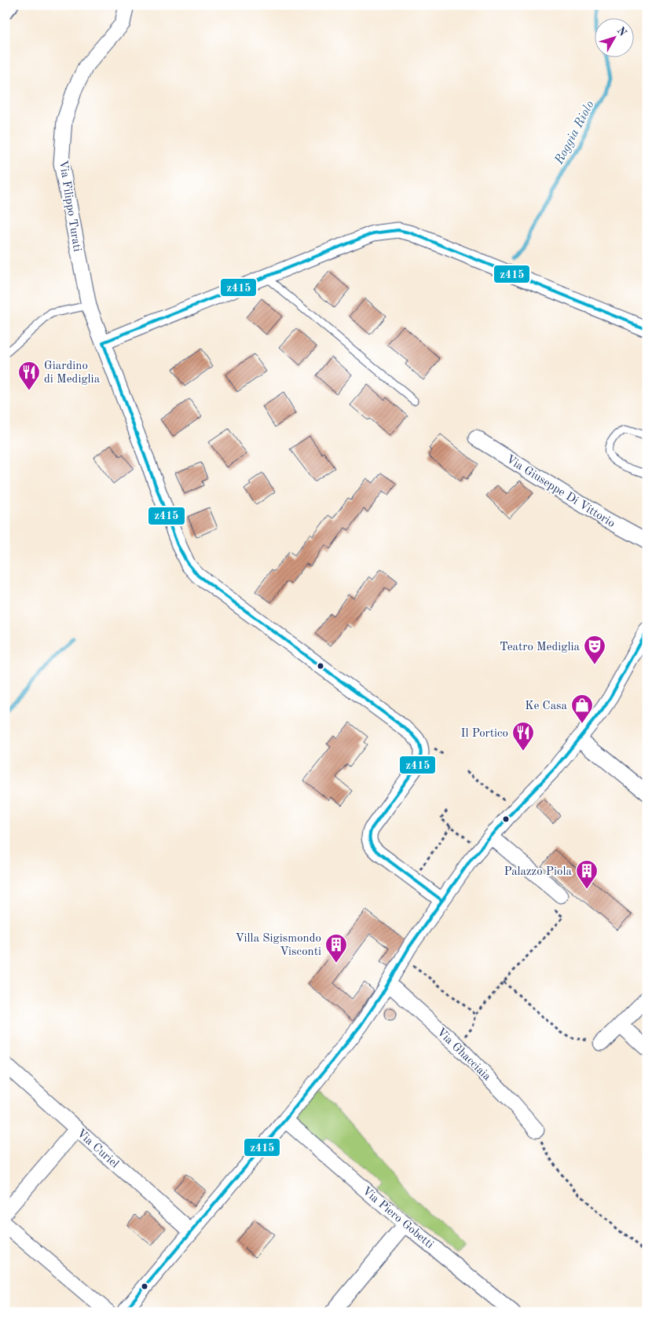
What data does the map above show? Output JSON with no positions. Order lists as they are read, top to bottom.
{
  "streets": {
    "street": [
      "Via Filippo Turati",
      "Via Giuseppe Di Vittorio",
      "Via Ghacciaia",
      "Via Curiel",
      "Via Piero Gobetti"
    ]
  },
  "water": ["Roggia Riolo"],
  "places": {
    "restaurant": ["Giardino di Mediglia", "Il Portico"],
    "theatre": ["Teatro Mediglia"],
    "shop": ["Ke Casa"],
    "building": ["Palazzo Piola", "Villa Sigismondo Visconti"]
  },
  "lines": ["transit line z415"],
  "north": "top right"
}
